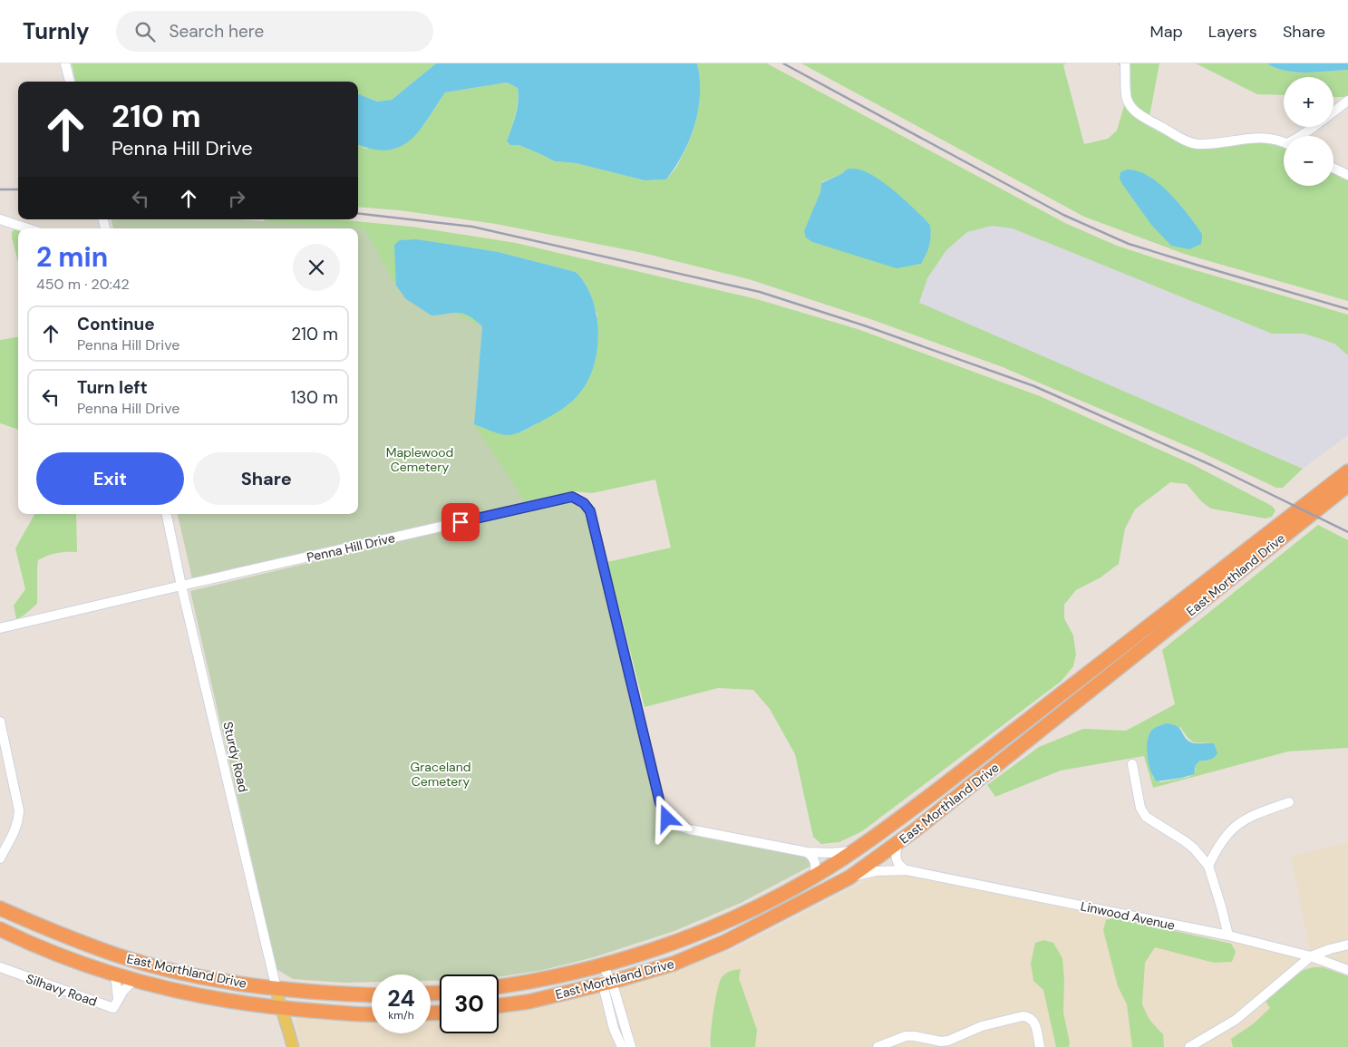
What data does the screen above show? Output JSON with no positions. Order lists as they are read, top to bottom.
{
  "streets": {
    "highway": ["East Morthland Drive"],
    "main road": ["Sturdy Road"],
    "street": ["Penna Hill Drive", "Linwood Avenue", "Silhavy Road"]
  },
  "crossings": [
    ["Penna Hill Drive", "Sturdy Road"],
    ["East Morthland Drive", "Sturdy Road"],
    ["East Morthland Drive", "Linwood Avenue"],
    ["East Morthland Drive", "Silhavy Road"]
  ],
  "parks": ["Maplewood Cemetery", "Graceland Cemetery"],
  "page": {
    "header": "Turnly",
    "search": "Search here",
    "nav": ["Map", "Layers", "Share"],
    "map_buttons": ["+", "−"],
    "turn": ["210 m", "Penna Hill Drive"],
    "heading": ["2 min", "450 m · 20:42"],
    "list": [
      {
        "name": "Continue",
        "note": "Penna Hill Drive",
        "value": "210 m"
      },
      {
        "name": "Turn left",
        "note": "Penna Hill Drive",
        "value": "130 m"
      }
    ],
    "buttons": ["Exit", "Share"],
    "speed": "24 km/h",
    "limit": "30"
  }
}
